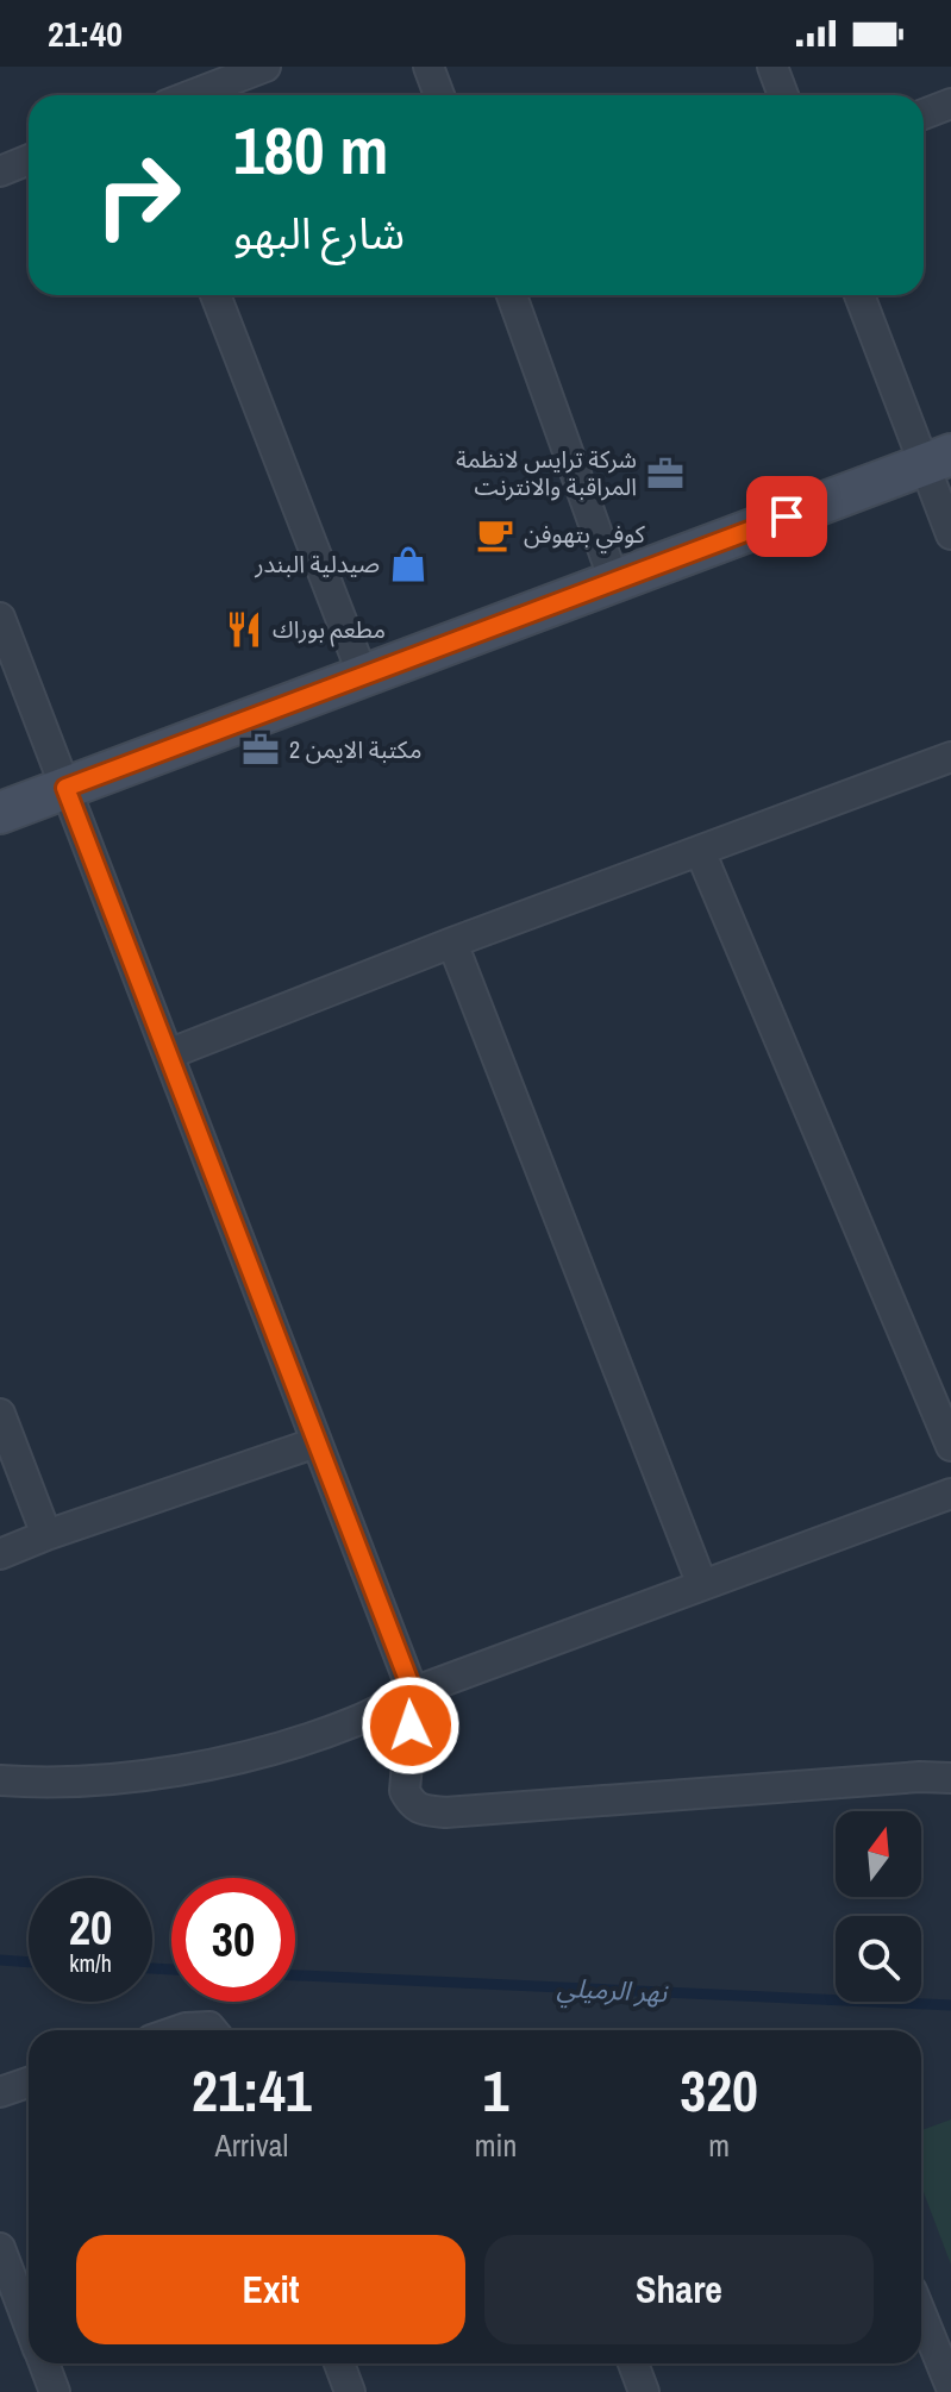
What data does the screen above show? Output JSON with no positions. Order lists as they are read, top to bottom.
{
  "water": ["نهر الرميلي"],
  "places": {
    "office": ["شركة ترايس لانظمة المراقبة والانترنت", "مكتبة الايمن 2"],
    "cafe": ["كوفي بتهوفن"],
    "shop": ["صيدلية البندر"],
    "restaurant": ["مطعم بوراك"]
  },
  "north": "top",
  "page": {
    "status": "21:40",
    "turn": ["180 m", "شارع البهو"],
    "speed": "20 km/h",
    "limit": "30",
    "eta": [
      "21:41",
      "Arrival",
      "1",
      "min",
      "320",
      "m"
    ],
    "buttons": ["Exit", "Share"]
  }
}
